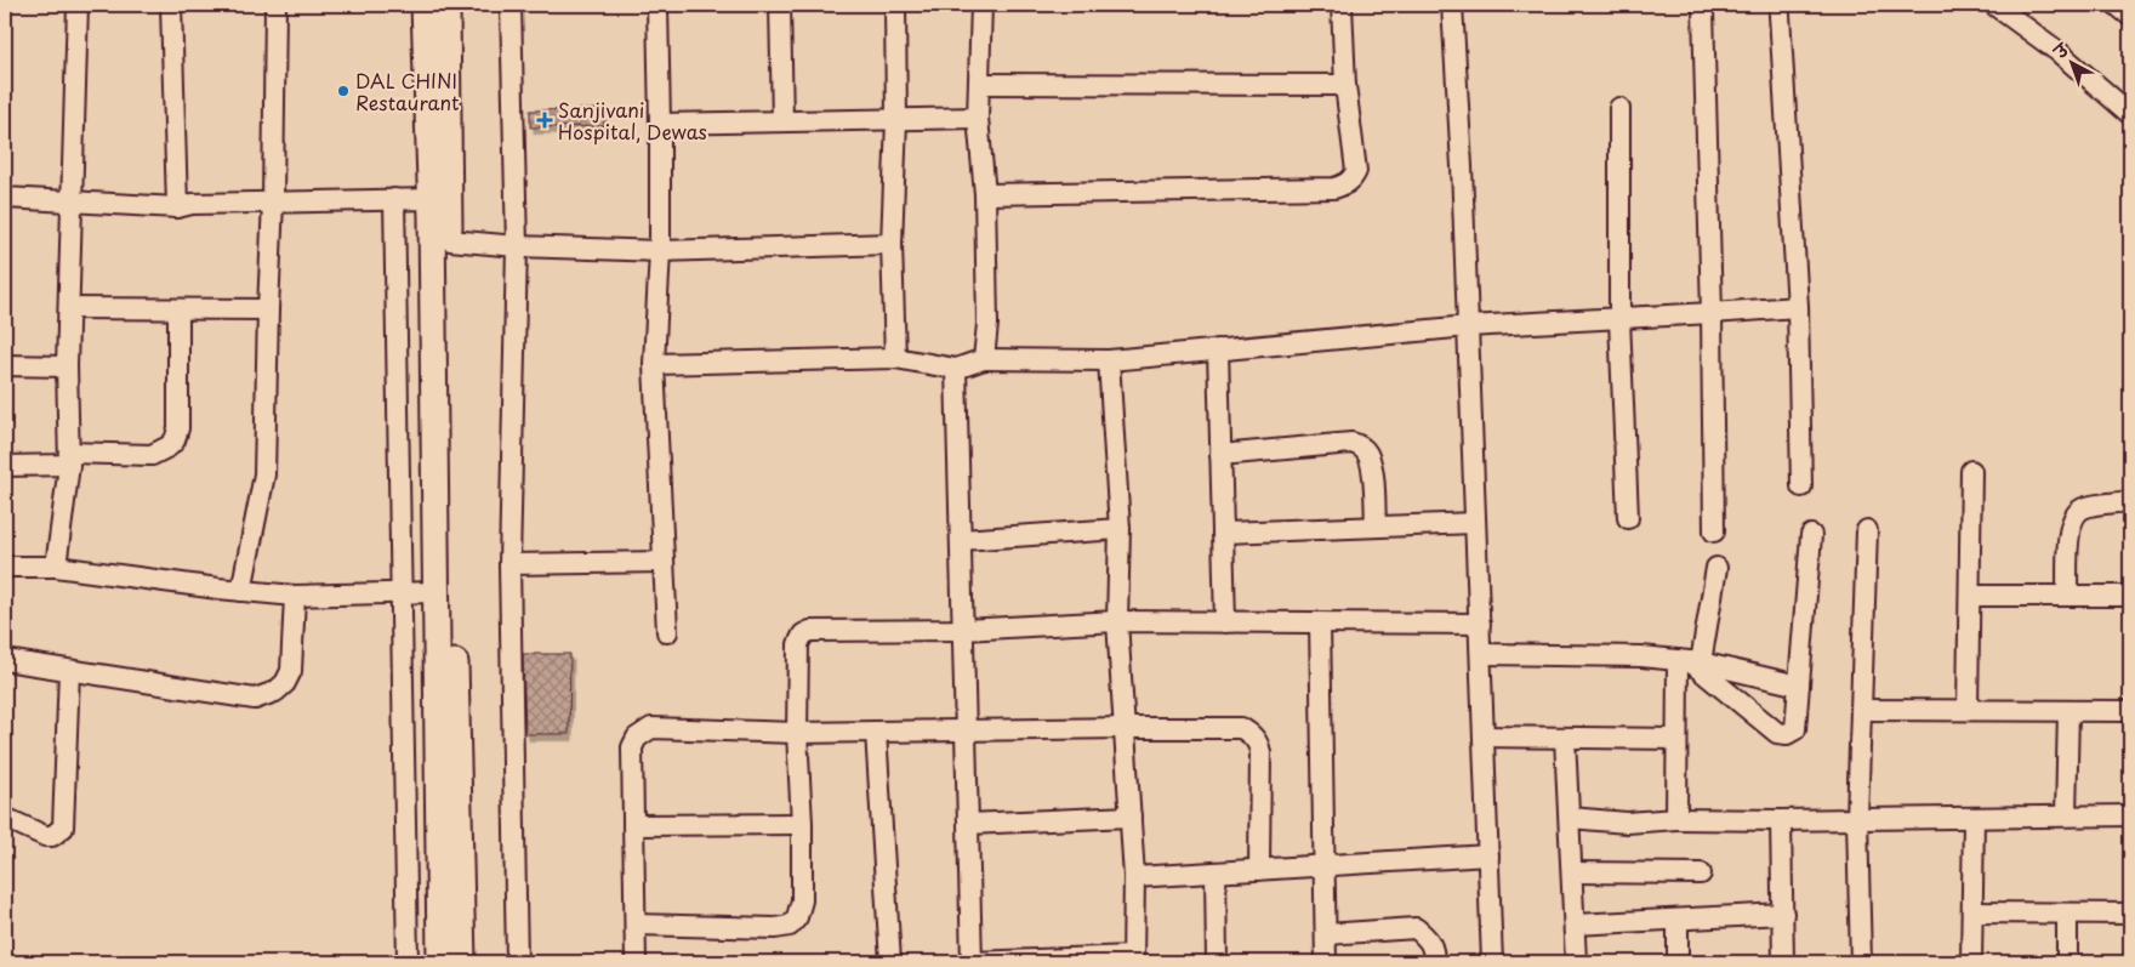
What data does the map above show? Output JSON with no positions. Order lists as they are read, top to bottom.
{
  "places": {
    "other": ["DAL CHINI Restaurant"],
    "health": ["Sanjivani Hospital, Dewas"]
  },
  "north": "top left"
}
